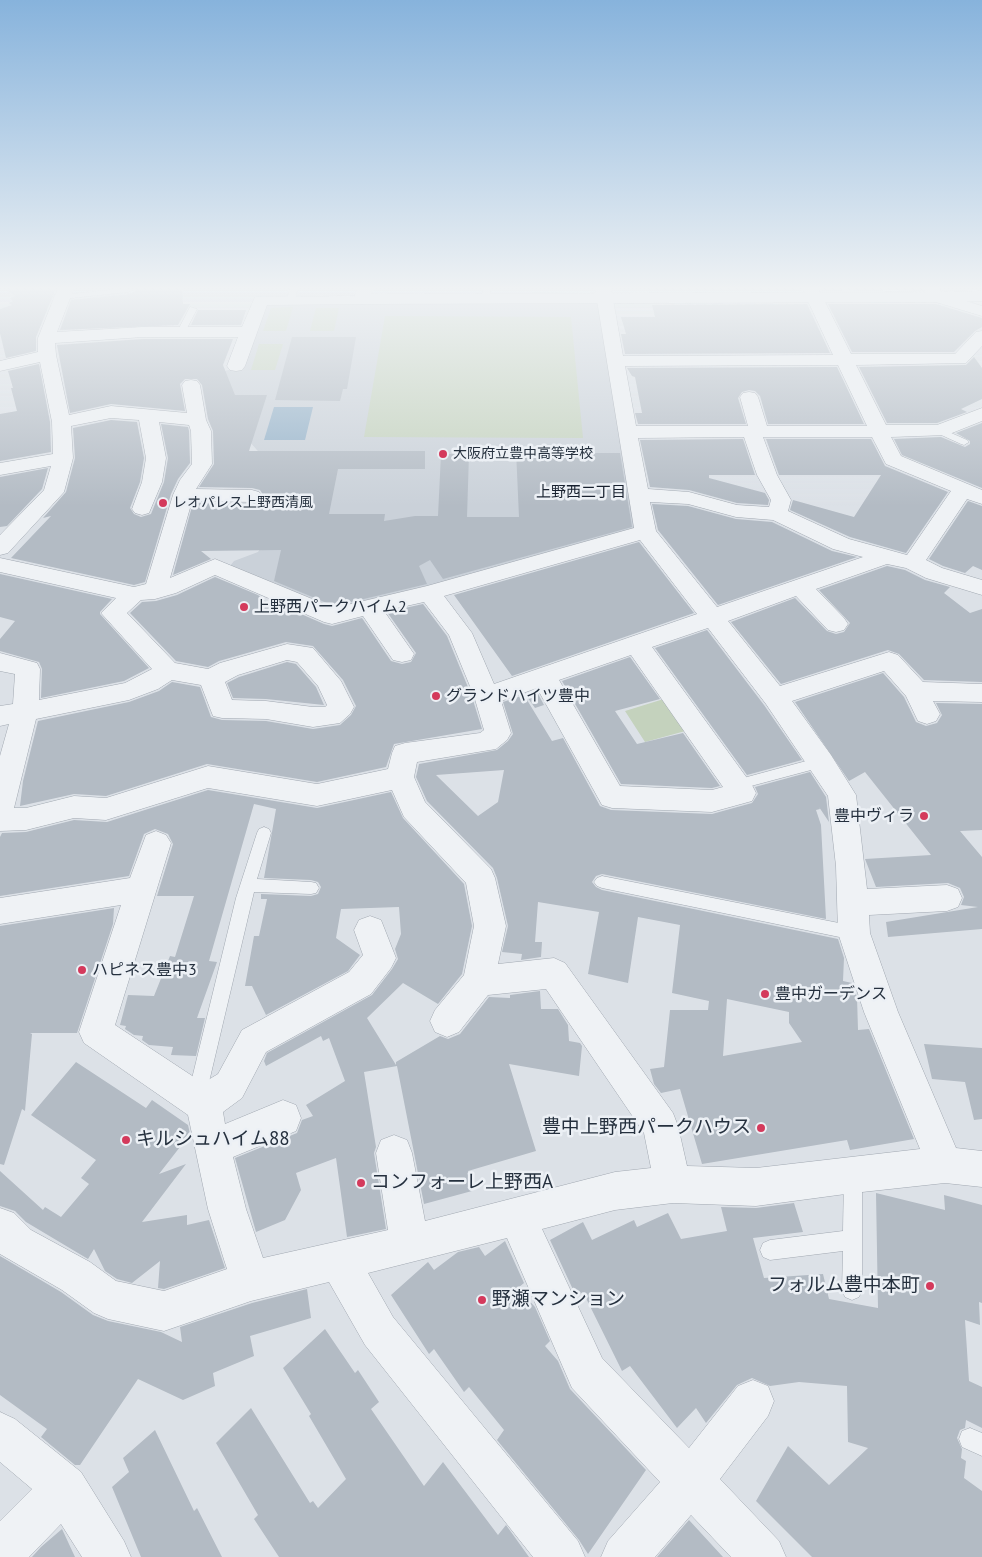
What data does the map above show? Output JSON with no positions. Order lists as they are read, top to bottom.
{
  "districts": ["上野西二丁目"],
  "places": [
    "大阪府立豊中高等学校",
    "レオパレス上野西清風",
    "上野西パークハイム2",
    "グランドハイツ豊中",
    "豊中ヴィラ",
    "ハピネス豊中3",
    "豊中ガーデンス",
    "豊中上野西パークハウス",
    "キルシュハイム88",
    "コンフォーレ上野西A",
    "フォルム豊中本町",
    "野瀬マンション"
  ]
}
